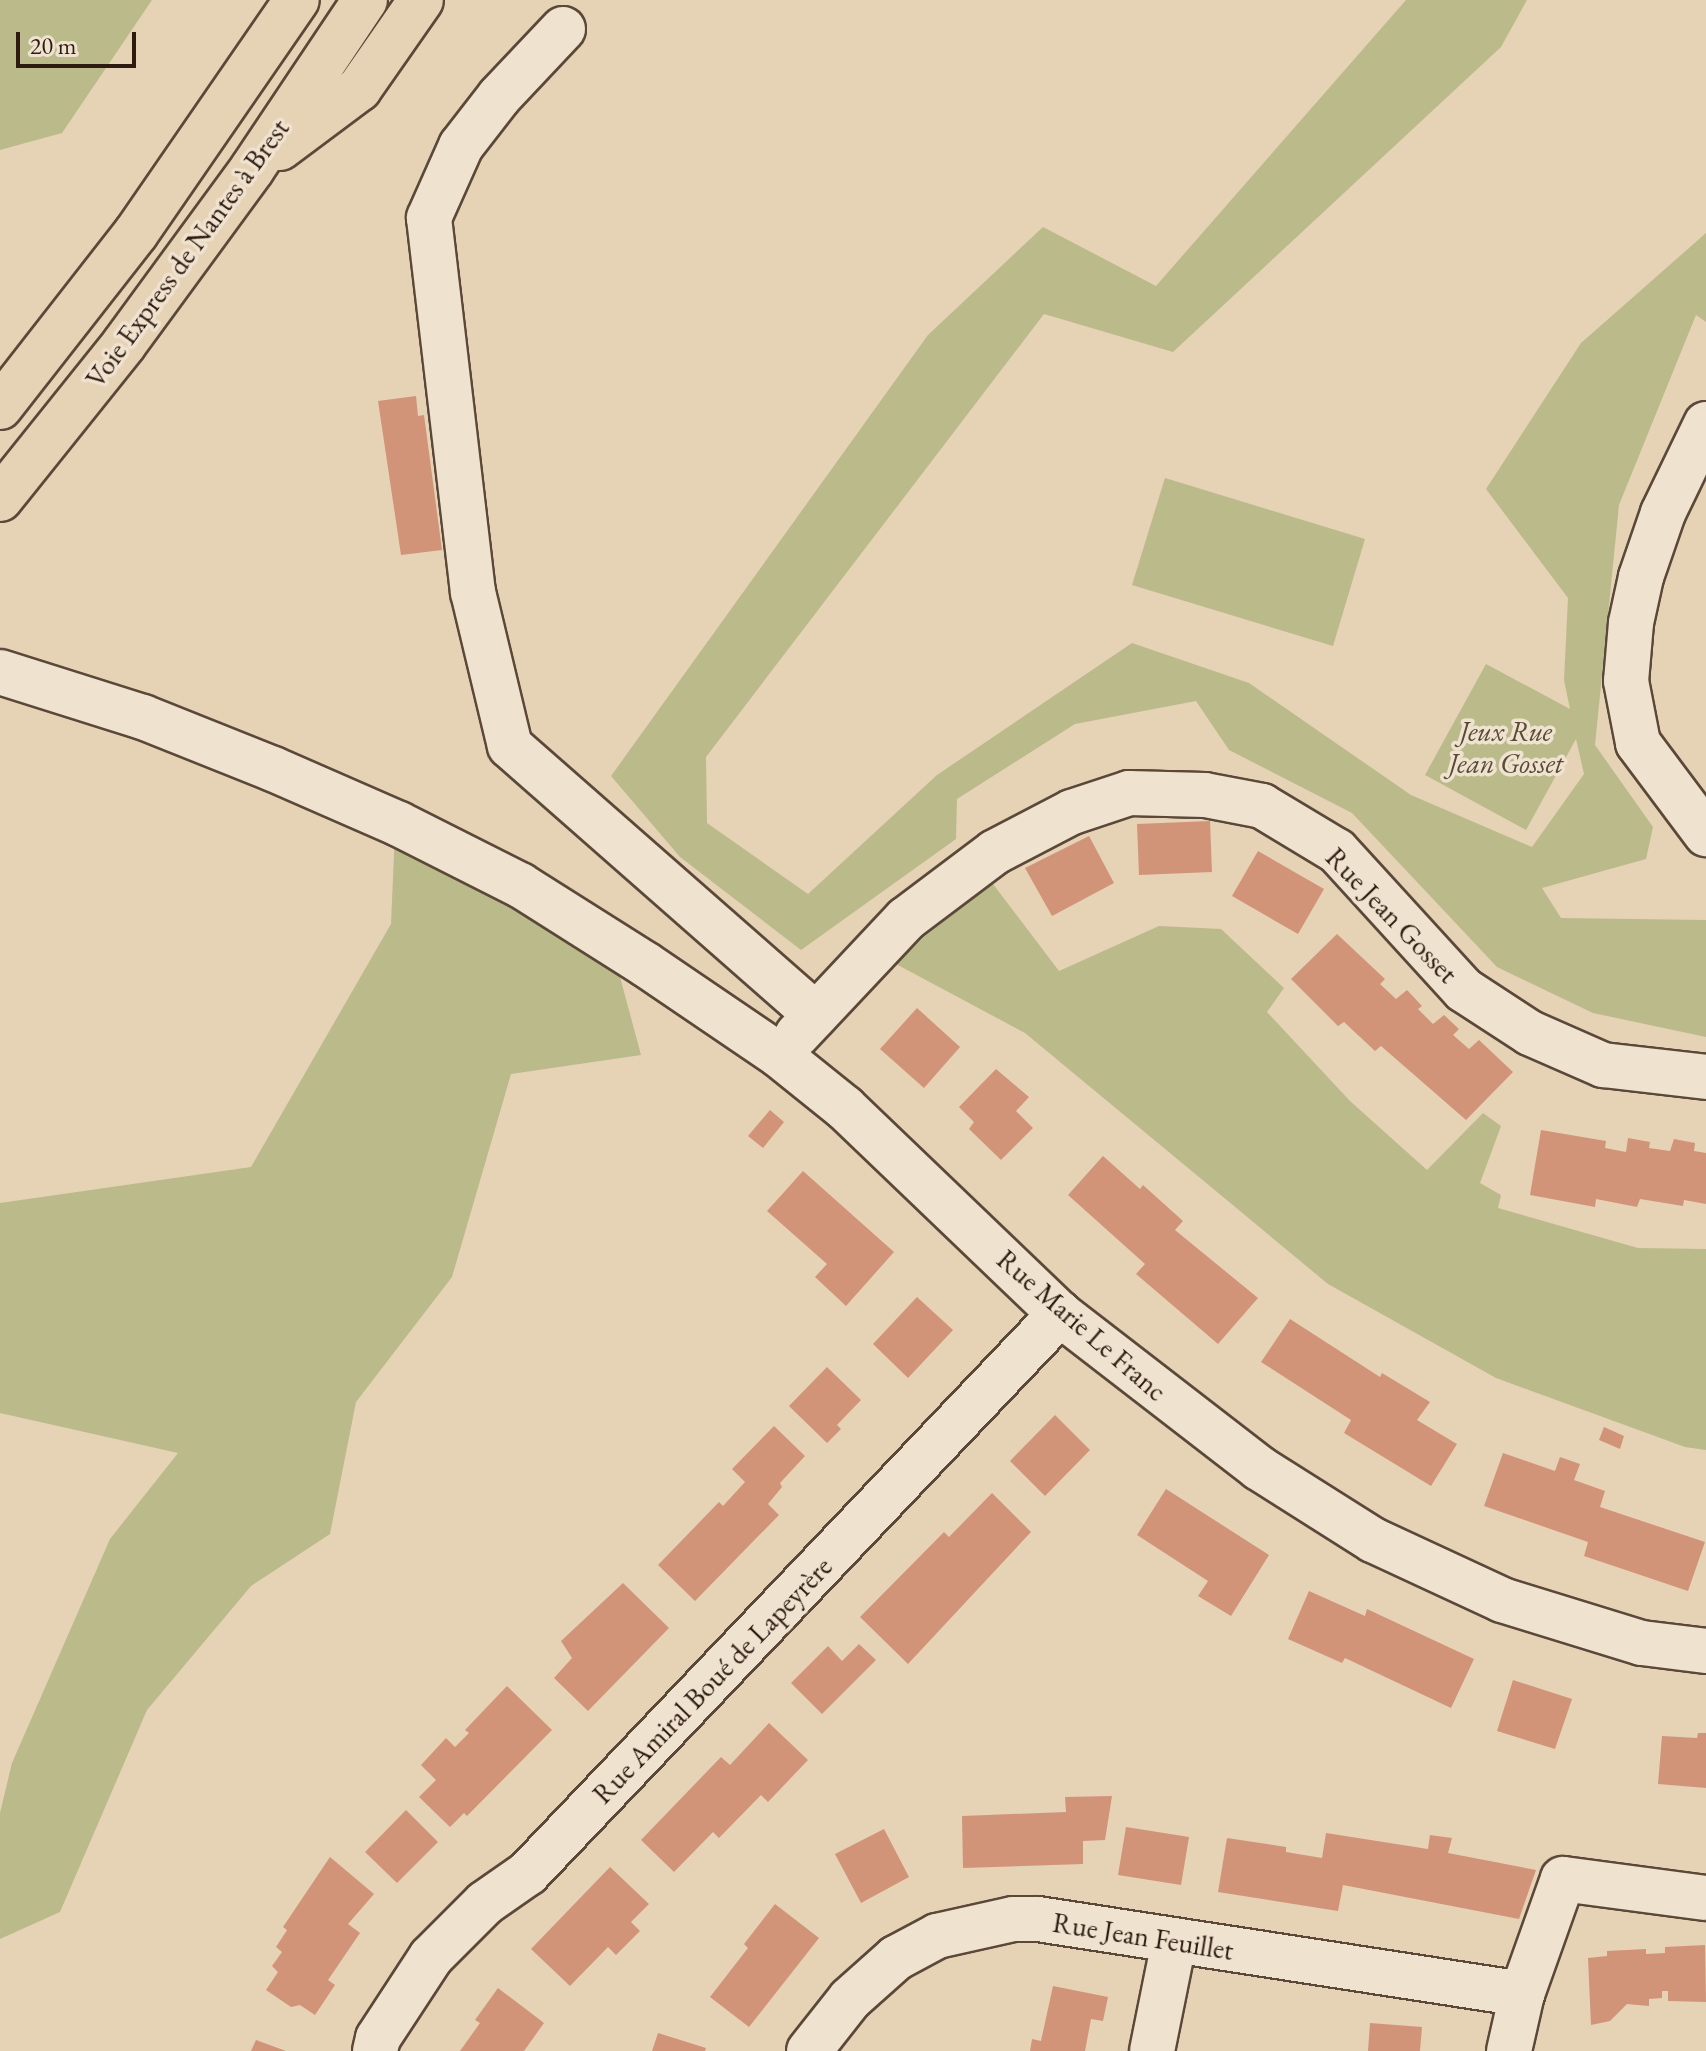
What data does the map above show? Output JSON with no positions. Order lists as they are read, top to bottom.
{
  "streets": {
    "highway": ["Voie Express de Nantes à Brest"],
    "street": [
      "Rue Jean Gosset",
      "Rue Marie Le Franc",
      "Rue Amiral Boué de Lapeyrère",
      "Rue Jean Feuillet"
    ]
  },
  "crossings": [
    ["Rue Jean Gosset", "Rue Marie Le Franc"],
    ["Rue Marie Le Franc", "Rue Amiral Boué de Lapeyrère"]
  ],
  "parks": ["Jeux Rue Jean Gosset"],
  "scale_bar": "20 m"
}
